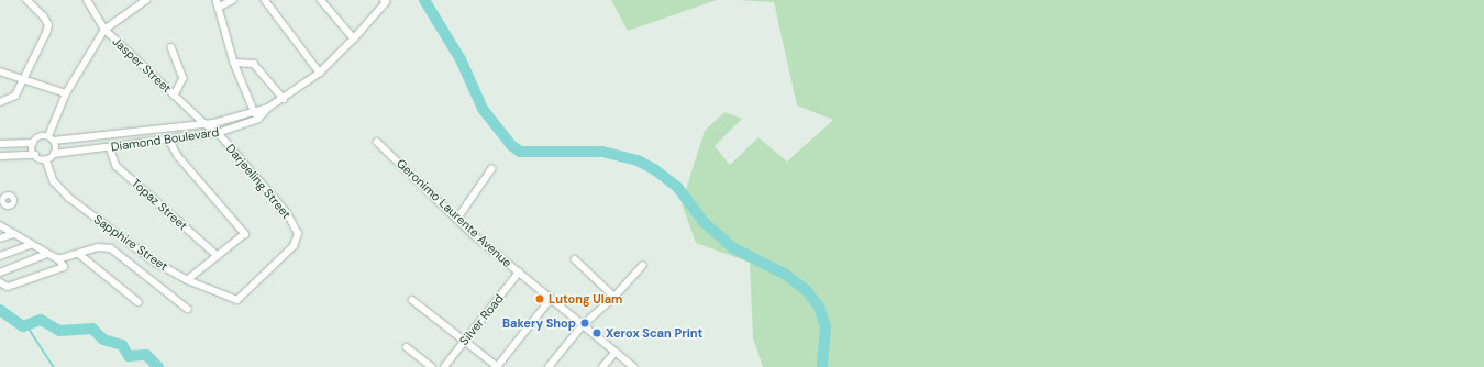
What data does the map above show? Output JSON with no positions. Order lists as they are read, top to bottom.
{
  "streets": {
    "street": [
      "Jasper Street",
      "Diamond Boulevard",
      "Darjeeling Street",
      "Topaz Street",
      "Geronimo Laurente Avenue",
      "Sapphire Street",
      "Silver Road"
    ]
  },
  "crossings": [
    ["Jasper Street", "Diamond Boulevard"],
    ["Jasper Street", "Darjeeling Street"],
    ["Diamond Boulevard", "Darjeeling Street"],
    ["Diamond Boulevard", "Topaz Street"],
    ["Diamond Boulevard", "Sapphire Street"],
    ["Darjeeling Street", "Sapphire Street"],
    ["Geronimo Laurente Avenue", "Silver Road"]
  ],
  "places": ["Lutong Ulam", "Bakery Shop", "Xerox Scan Print"]
}
